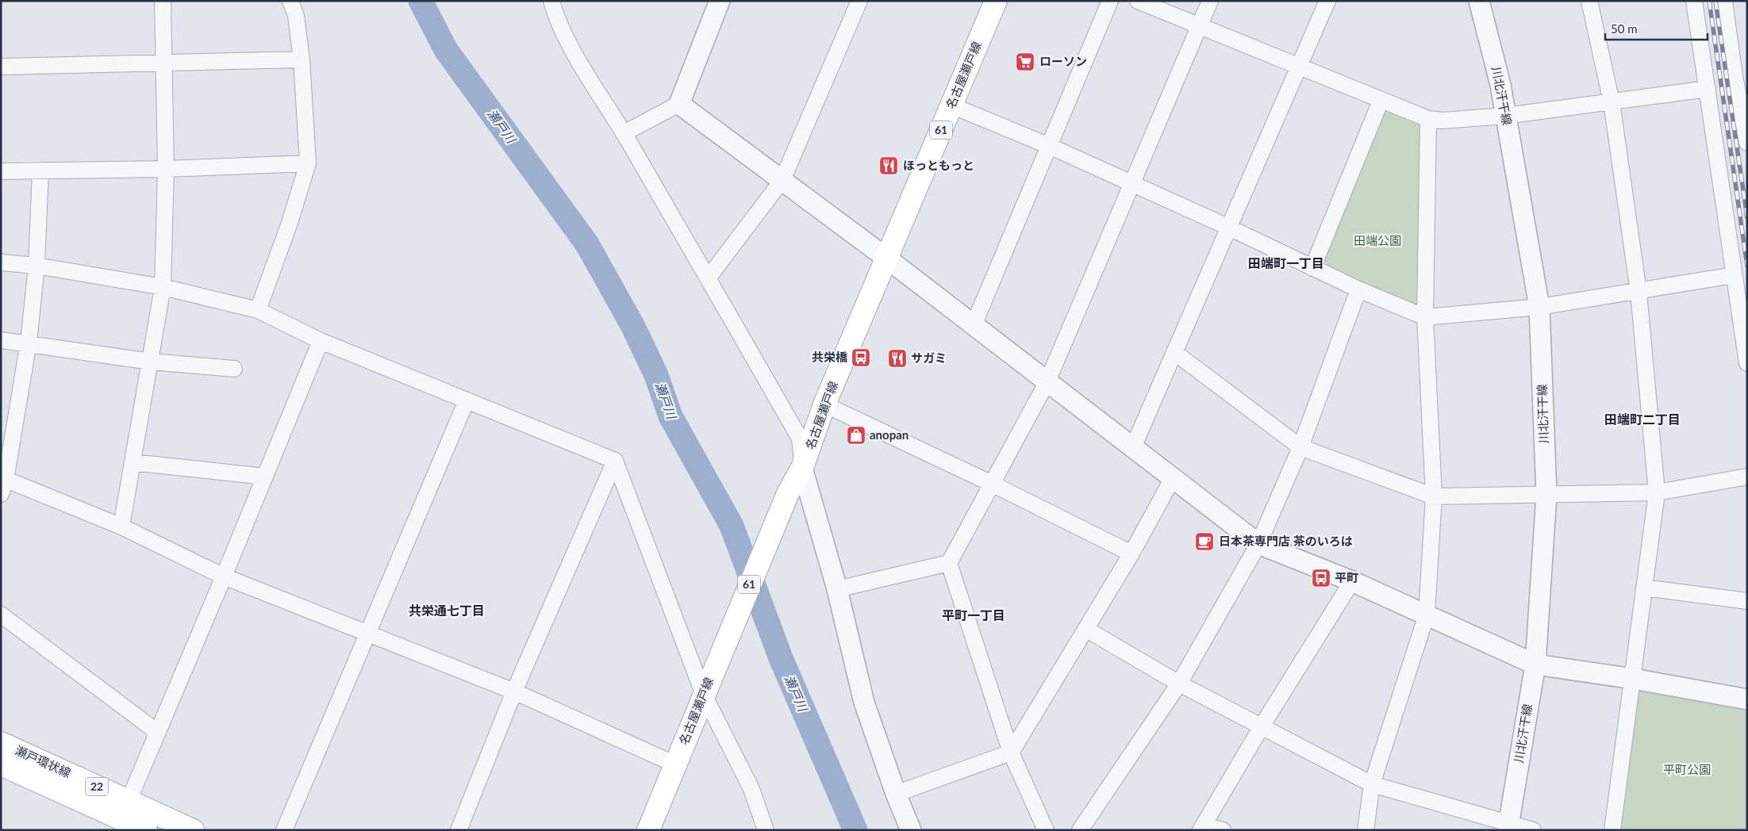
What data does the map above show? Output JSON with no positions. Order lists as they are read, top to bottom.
{
  "streets": {
    "main road": [
      "名古屋瀬戸線",
      "61",
      "瀬戸環状線",
      "22"
    ],
    "street": ["川北汗干線"]
  },
  "districts": [
    "田端町一丁目",
    "田端町二丁目",
    "共栄通七丁目",
    "平町一丁目"
  ],
  "water": ["瀬戸川"],
  "parks": ["田端公園", "平町公園"],
  "places": {
    "supermarket": ["ローソン"],
    "restaurant": ["ほっともっと", "サガミ"],
    "bus stop": ["共栄橋", "平町"],
    "shop": ["anopan"],
    "cafe": ["日本茶専門店 茶のいろは"]
  },
  "scale_bar": "50 m"
}
